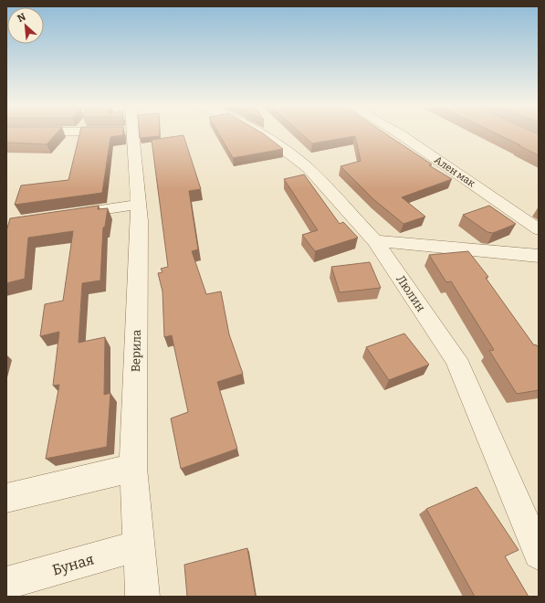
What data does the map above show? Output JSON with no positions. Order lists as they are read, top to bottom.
{
  "streets": {
    "street": [
      "Ален мак",
      "Люлин",
      "Верила",
      "Буная"
    ]
  },
  "crossings": [
    ["Верила", "Буная"]
  ],
  "north": "top left"
}
